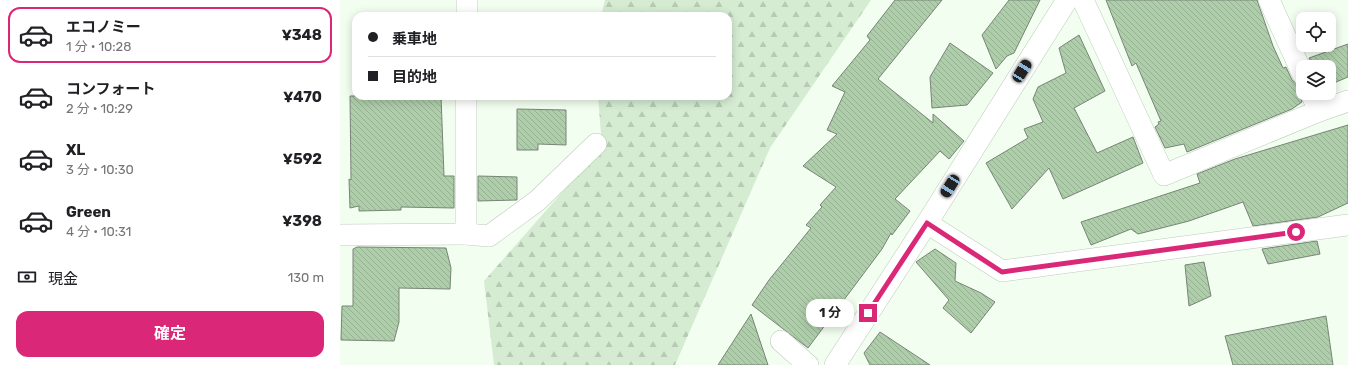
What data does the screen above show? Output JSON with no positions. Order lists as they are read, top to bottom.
{
  "page": {
    "list": [
      {
        "name": "エコノミー",
        "note": "1 分 · 10:28",
        "value": "¥348"
      },
      {
        "name": "コンフォート",
        "note": "2 分 · 10:29",
        "value": "¥470"
      },
      {
        "name": "XL",
        "note": "3 分 · 10:30",
        "value": "¥592"
      },
      {
        "name": "Green",
        "note": "4 分 · 10:31",
        "value": "¥398"
      }
    ],
    "banner": ["乗車地", "目的地"],
    "pay": ["現金", "130 m"],
    "bubble": "1 分",
    "buttons": "確定"
  }
}
